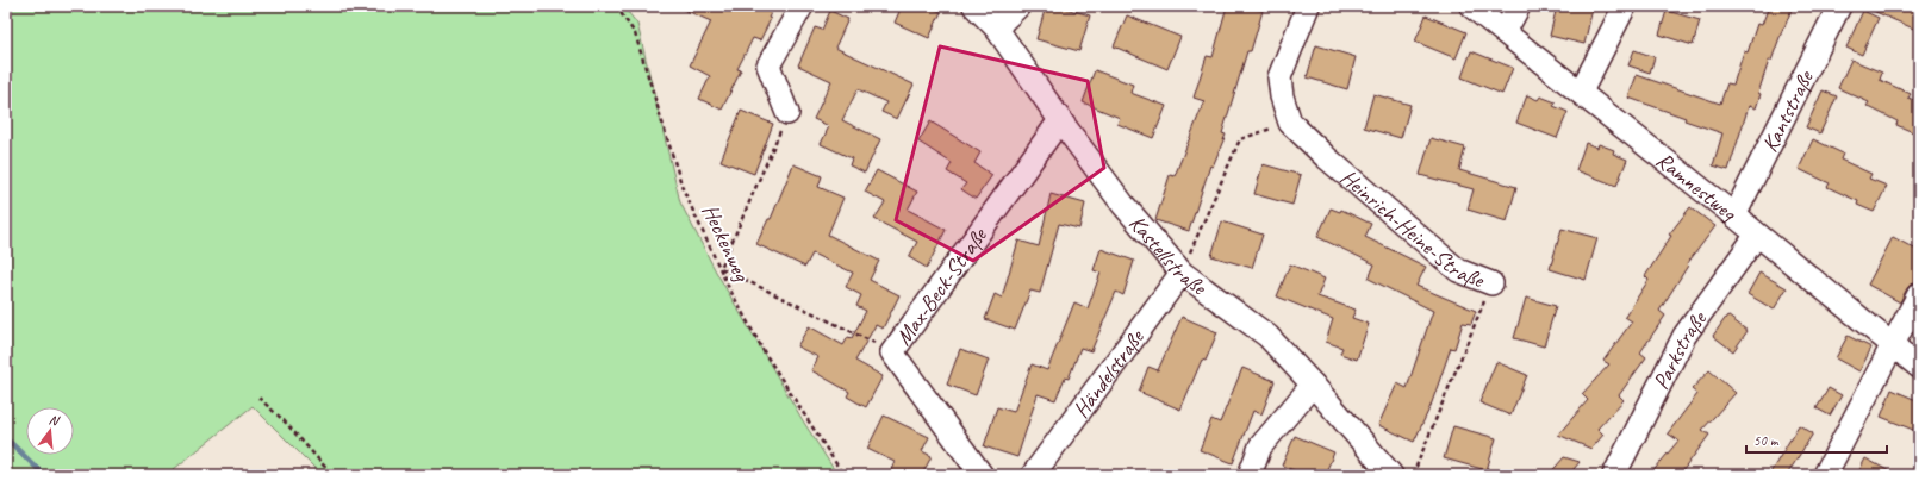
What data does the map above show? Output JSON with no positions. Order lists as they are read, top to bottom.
{
  "streets": {
    "street": [
      "Kantstraße",
      "Ramnestweg",
      "Heinrich-Heine-Straße",
      "Kastellstraße",
      "Max-Beck-Straße",
      "Parkstraße",
      "Händelstraße"
    ],
    "path": ["Heckenweg"]
  },
  "crossings": [
    ["Kantstraße", "Ramnestweg"],
    ["Ramnestweg", "Parkstraße"],
    ["Kastellstraße", "Max-Beck-Straße"],
    ["Kastellstraße", "Händelstraße"]
  ],
  "scale_bar": "50 m",
  "north": "top"
}
